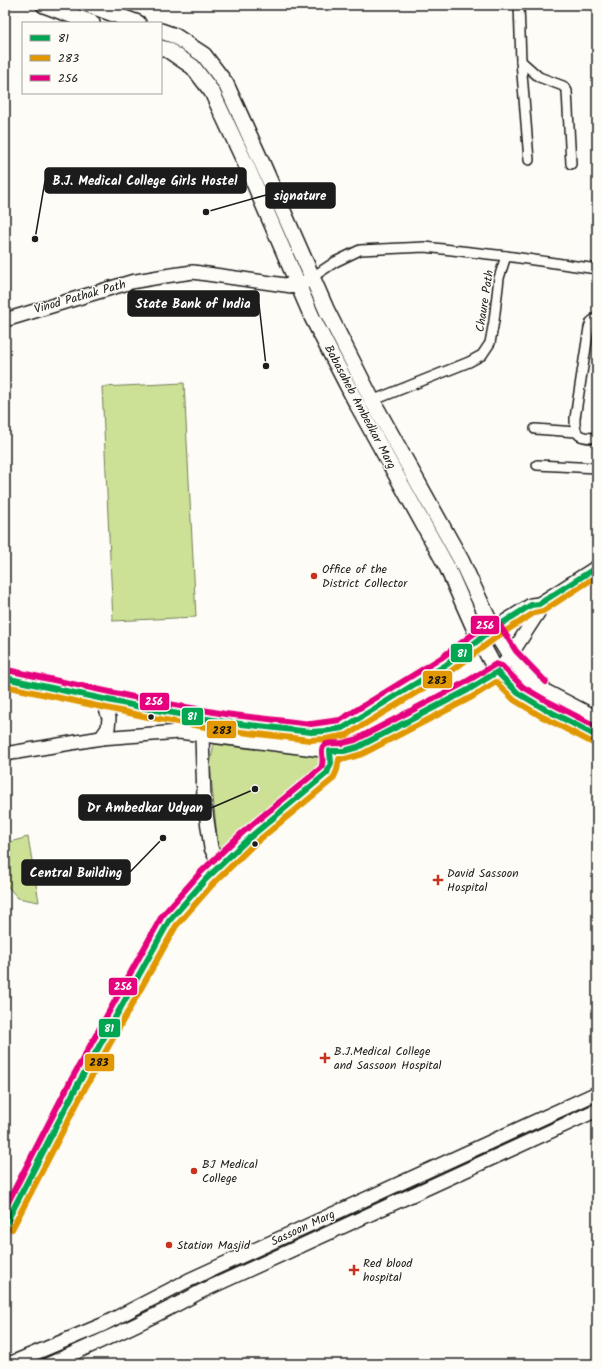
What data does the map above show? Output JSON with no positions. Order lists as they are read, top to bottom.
{
  "streets": {
    "main road": ["Vinod Pathak Path", "Babasaheb Ambedkar Marg", "Sassoon Marg"],
    "street": ["Chaure Path"]
  },
  "crossings": [
    ["Vinod Pathak Path", "Babasaheb Ambedkar Marg"],
    ["Chaure Path", "Babasaheb Ambedkar Marg"]
  ],
  "places": {
    "other": [
      "signature",
      "B.J. Medical College Girls Hostel",
      "State Bank of India",
      "Office of the District Collector",
      "Dr Ambedkar Udyan",
      "Central Building",
      "BJ Medical College",
      "Station Masjid"
    ],
    "health": ["David Sassoon Hospital", "B.J.Medical College and Sassoon Hospital", "Red blood hospital"]
  },
  "lines": ["transit line 81", "transit line 283", "transit line 256"],
  "legend": ["81", "283", "256"]
}
